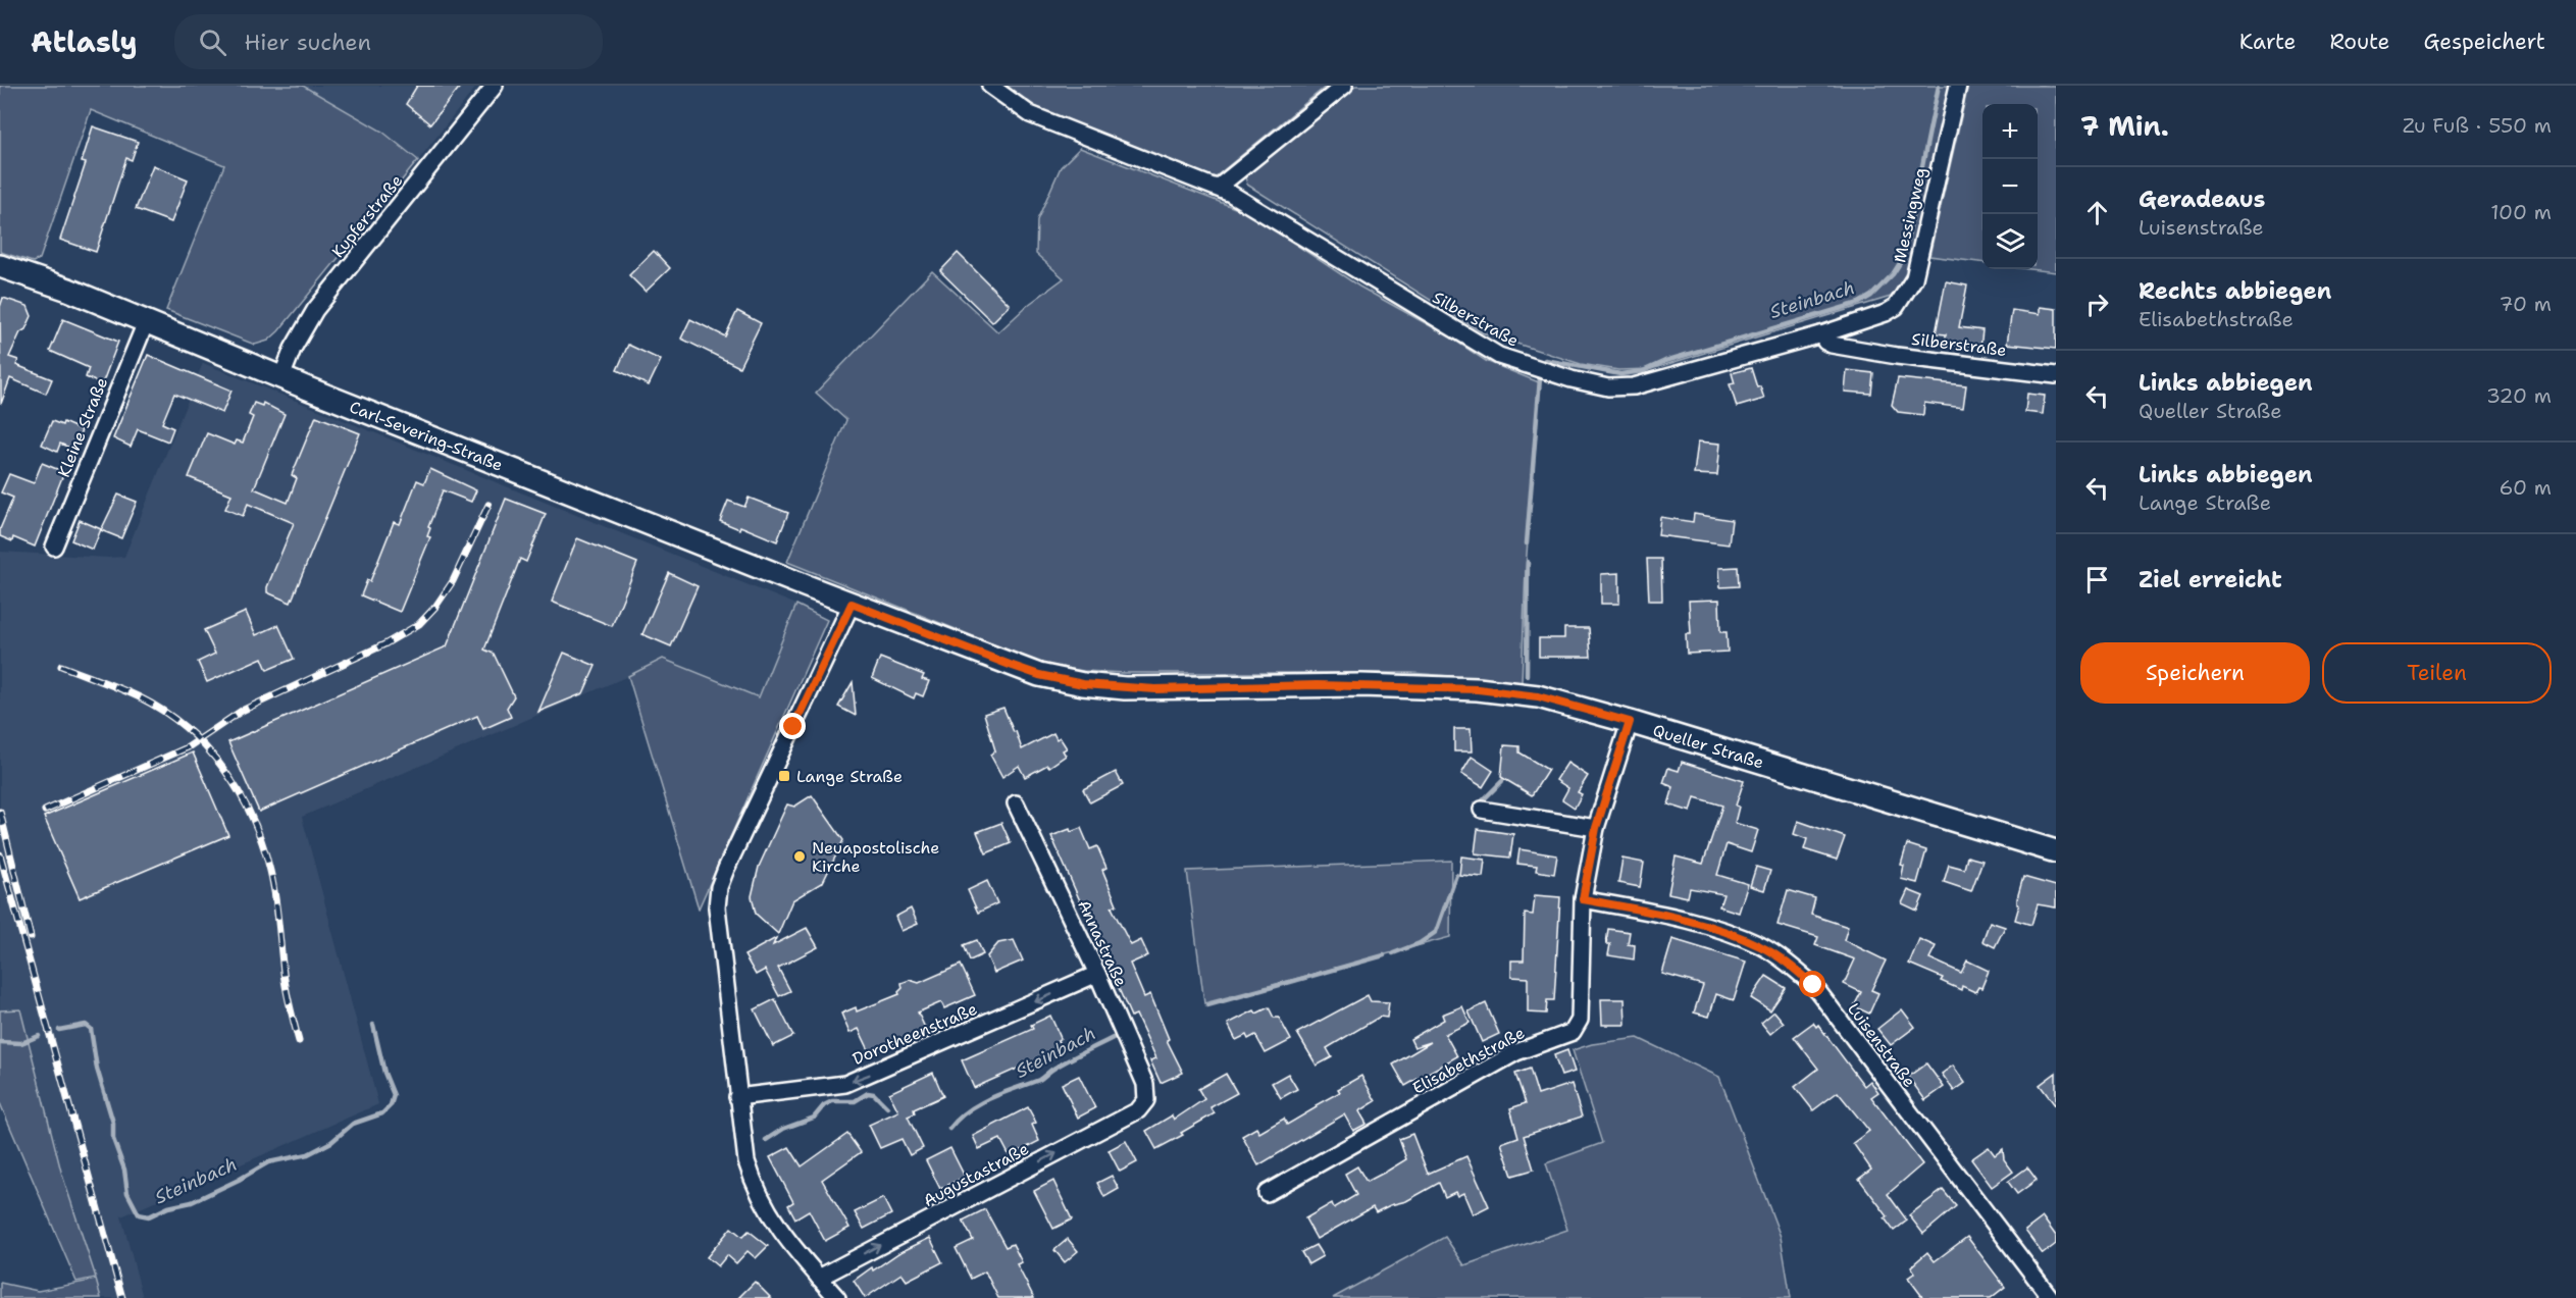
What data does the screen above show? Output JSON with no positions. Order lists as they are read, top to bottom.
{
  "streets": {
    "street": [
      "Messingweg",
      "Kupferstraße",
      "Silberstraße",
      "Kleine Straße",
      "Carl-Severing-Straße",
      "Queller Straße",
      "Annastraße",
      "Dorotheenstraße",
      "Luisenstraße",
      "Elisabethstraße",
      "Augustastraße"
    ]
  },
  "crossings": [
    ["Messingweg", "Silberstraße"],
    ["Kupferstraße", "Carl-Severing-Straße"],
    ["Kleine Straße", "Carl-Severing-Straße"],
    ["Carl-Severing-Straße", "Queller Straße"],
    ["Queller Straße", "Elisabethstraße"],
    ["Annastraße", "Dorotheenstraße"],
    ["Annastraße", "Augustastraße"],
    ["Luisenstraße", "Elisabethstraße"]
  ],
  "one_way": ["Dorotheenstraße", "Augustastraße"],
  "water": ["Steinbach"],
  "places": {
    "transit": ["Lange Straße"],
    "other": ["Neuapostolische Kirche"]
  },
  "page": {
    "header": "Atlasly",
    "search": "Hier suchen",
    "nav": ["Karte", "Route", "Gespeichert"],
    "heading": ["7 Min.", "Zu Fuß · 550 m"],
    "map_buttons": ["+", "−"],
    "list": [
      ["Geradeaus", "Luisenstraße", "100 m"],
      ["Rechts abbiegen", "Elisabethstraße", "70 m"],
      ["Links abbiegen", "Queller Straße", "320 m"],
      ["Links abbiegen", "Lange Straße", "60 m"],
      "Ziel erreicht"
    ],
    "buttons": ["Speichern", "Teilen"]
  }
}
